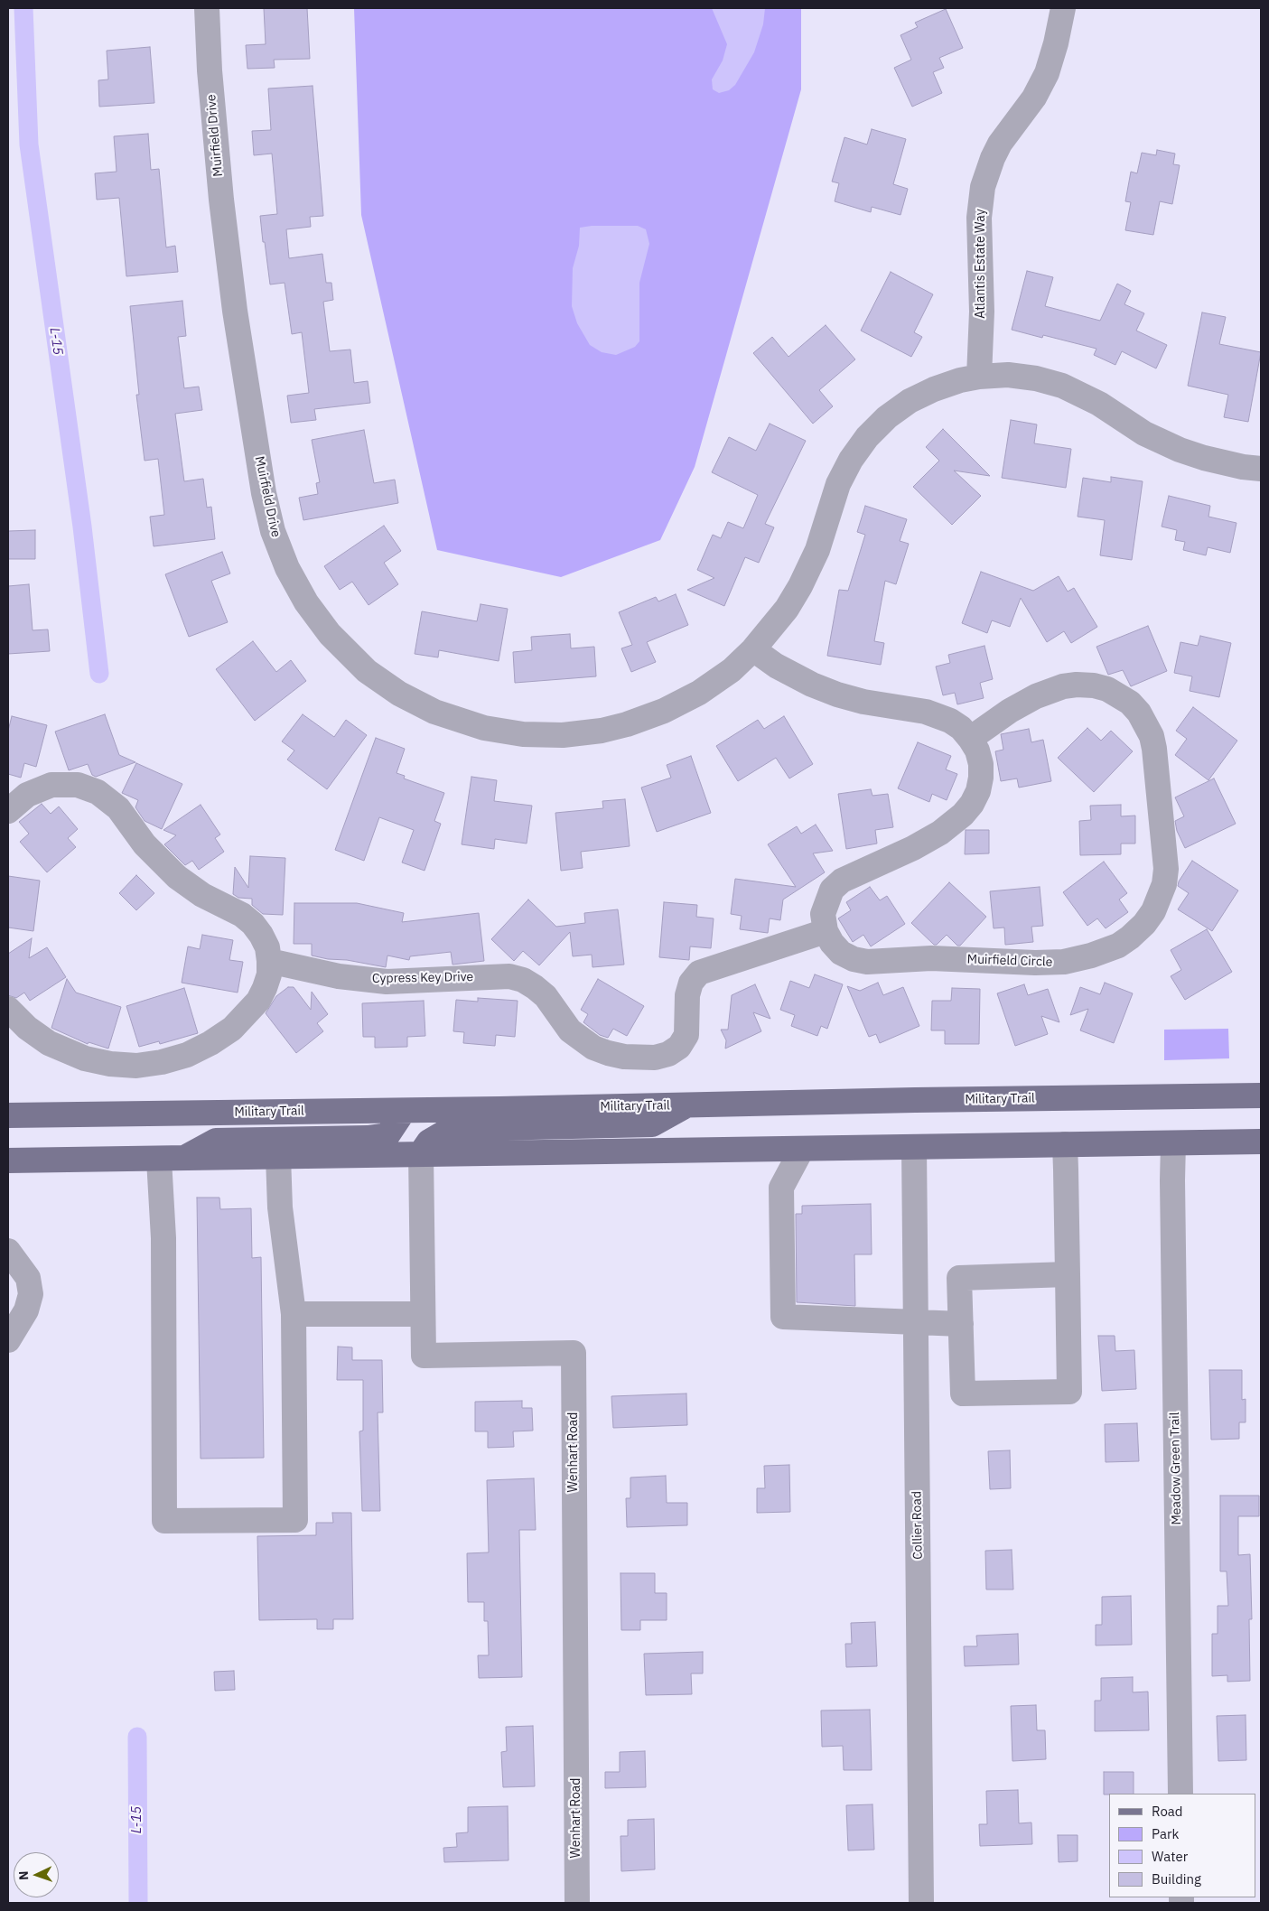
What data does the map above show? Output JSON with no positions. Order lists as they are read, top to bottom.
{
  "streets": {
    "main road": ["Military Trail"],
    "street": [
      "Muirfield Drive",
      "Atlantis Estate Way",
      "Muirfield Circle",
      "Cypress Key Drive",
      "Wenhart Road",
      "Meadow Green Trail",
      "Collier Road"
    ]
  },
  "crossings": [
    ["Muirfield Drive", "Atlantis Estate Way"],
    ["Muirfield Circle", "Cypress Key Drive"]
  ],
  "water": ["L-15"],
  "legend": [
    "Road",
    "Park",
    "Water",
    "Building"
  ],
  "north": "left"
}
